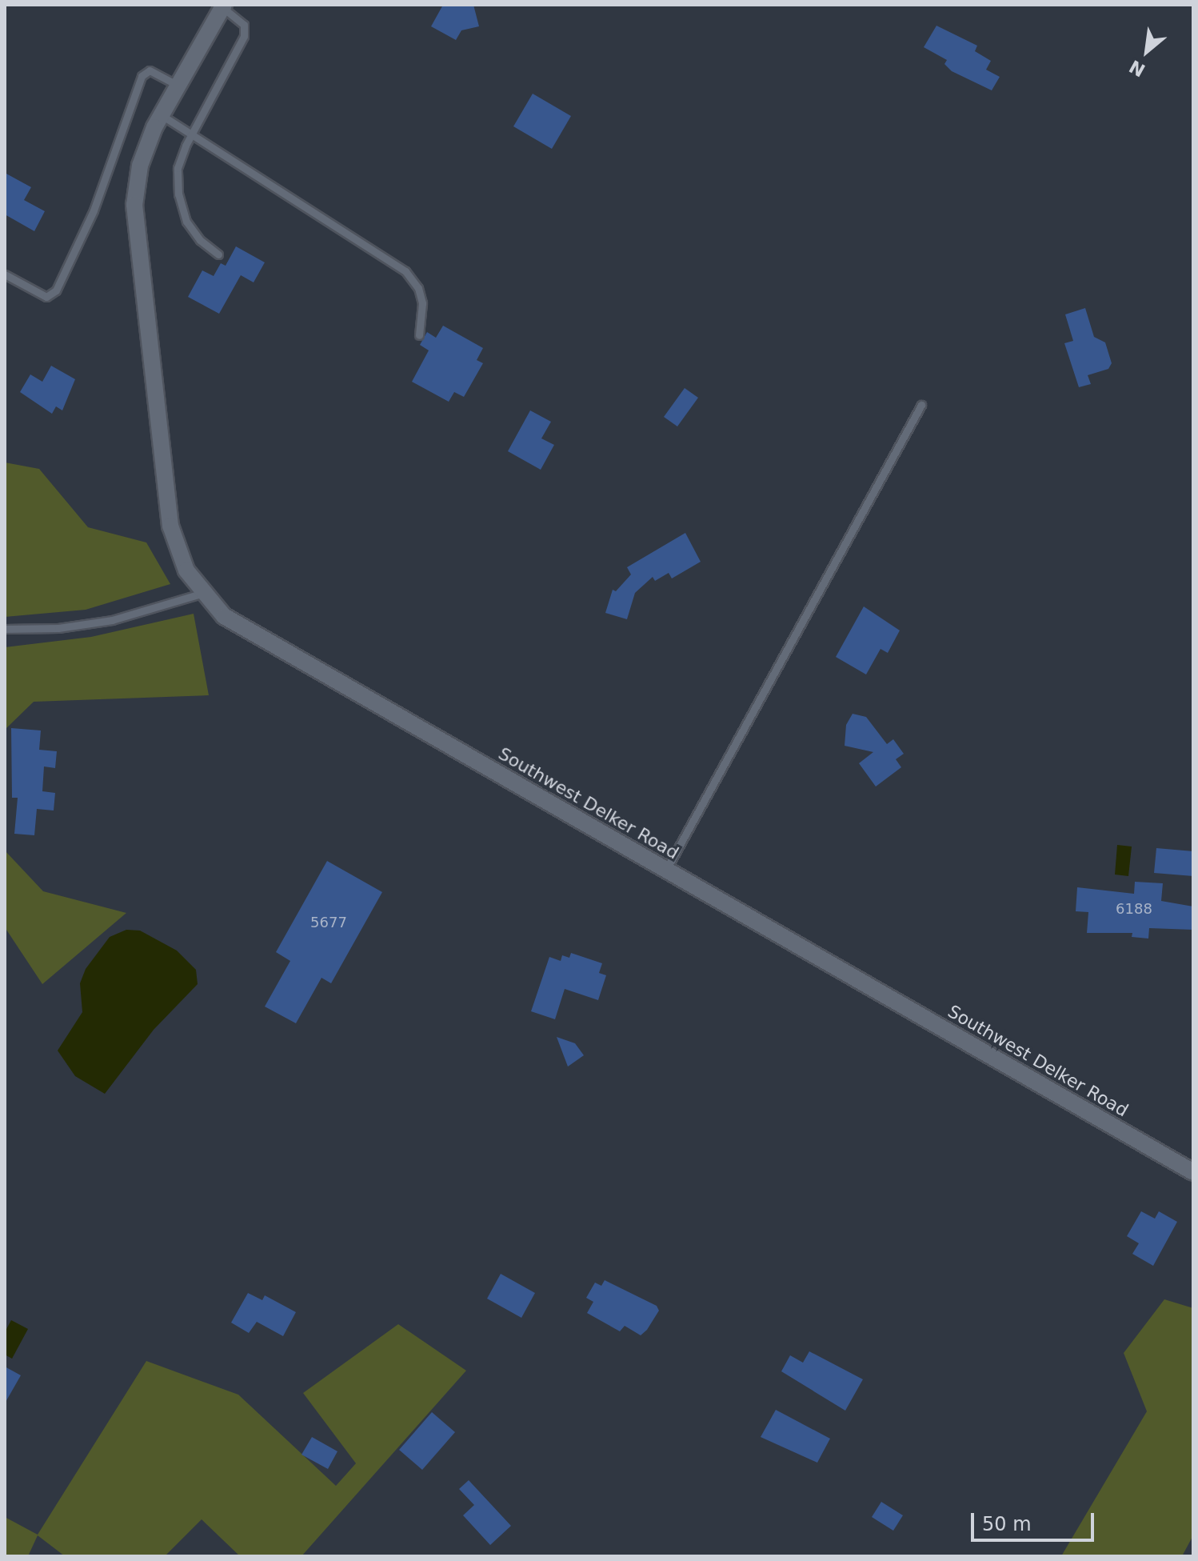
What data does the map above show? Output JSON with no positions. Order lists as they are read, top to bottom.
{
  "streets": {
    "street": ["Southwest Delker Road"]
  },
  "house_numbers": ["6188", "5677"],
  "scale_bar": "50 m",
  "north": "bottom left"
}
